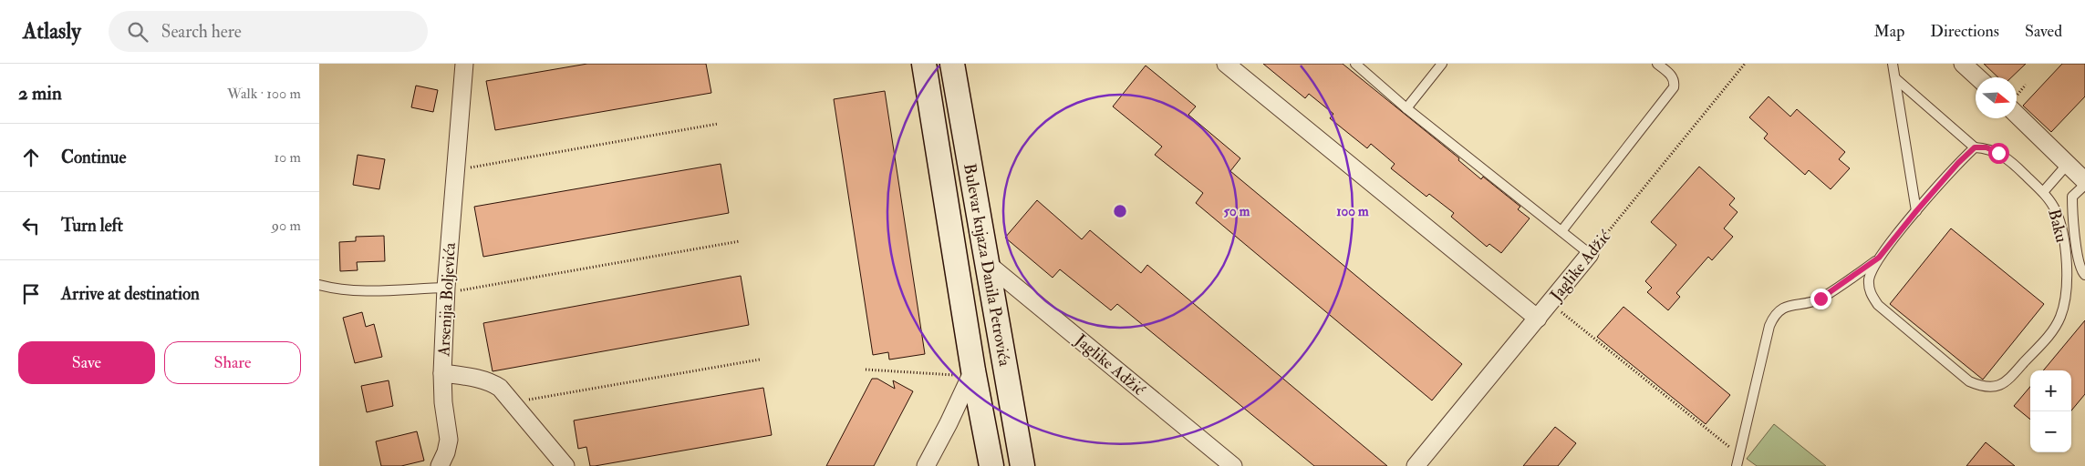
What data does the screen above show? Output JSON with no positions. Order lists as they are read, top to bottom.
{
  "streets": {
    "main road": ["Bulevar knjaza Danila Petrovića"],
    "street": ["Jaglike Adžić", "Arsenija Boljevića"],
    "lane": ["Baku"]
  },
  "crossings": [
    ["Bulevar knjaza Danila Petrovića", "Jaglike Adžić"]
  ],
  "north": "right",
  "page": {
    "header": "Atlasly",
    "search": "Search here",
    "nav": ["Map", "Directions", "Saved"],
    "heading": ["2 min", "Walk · 100 m"],
    "list": [
      ["Continue", "10 m"],
      ["Turn left", "90 m"],
      "Arrive at destination"
    ],
    "buttons": ["Save", "Share"],
    "map_buttons": ["+", "−"]
  },
  "rings": ["50 m", "100 m"]
}
